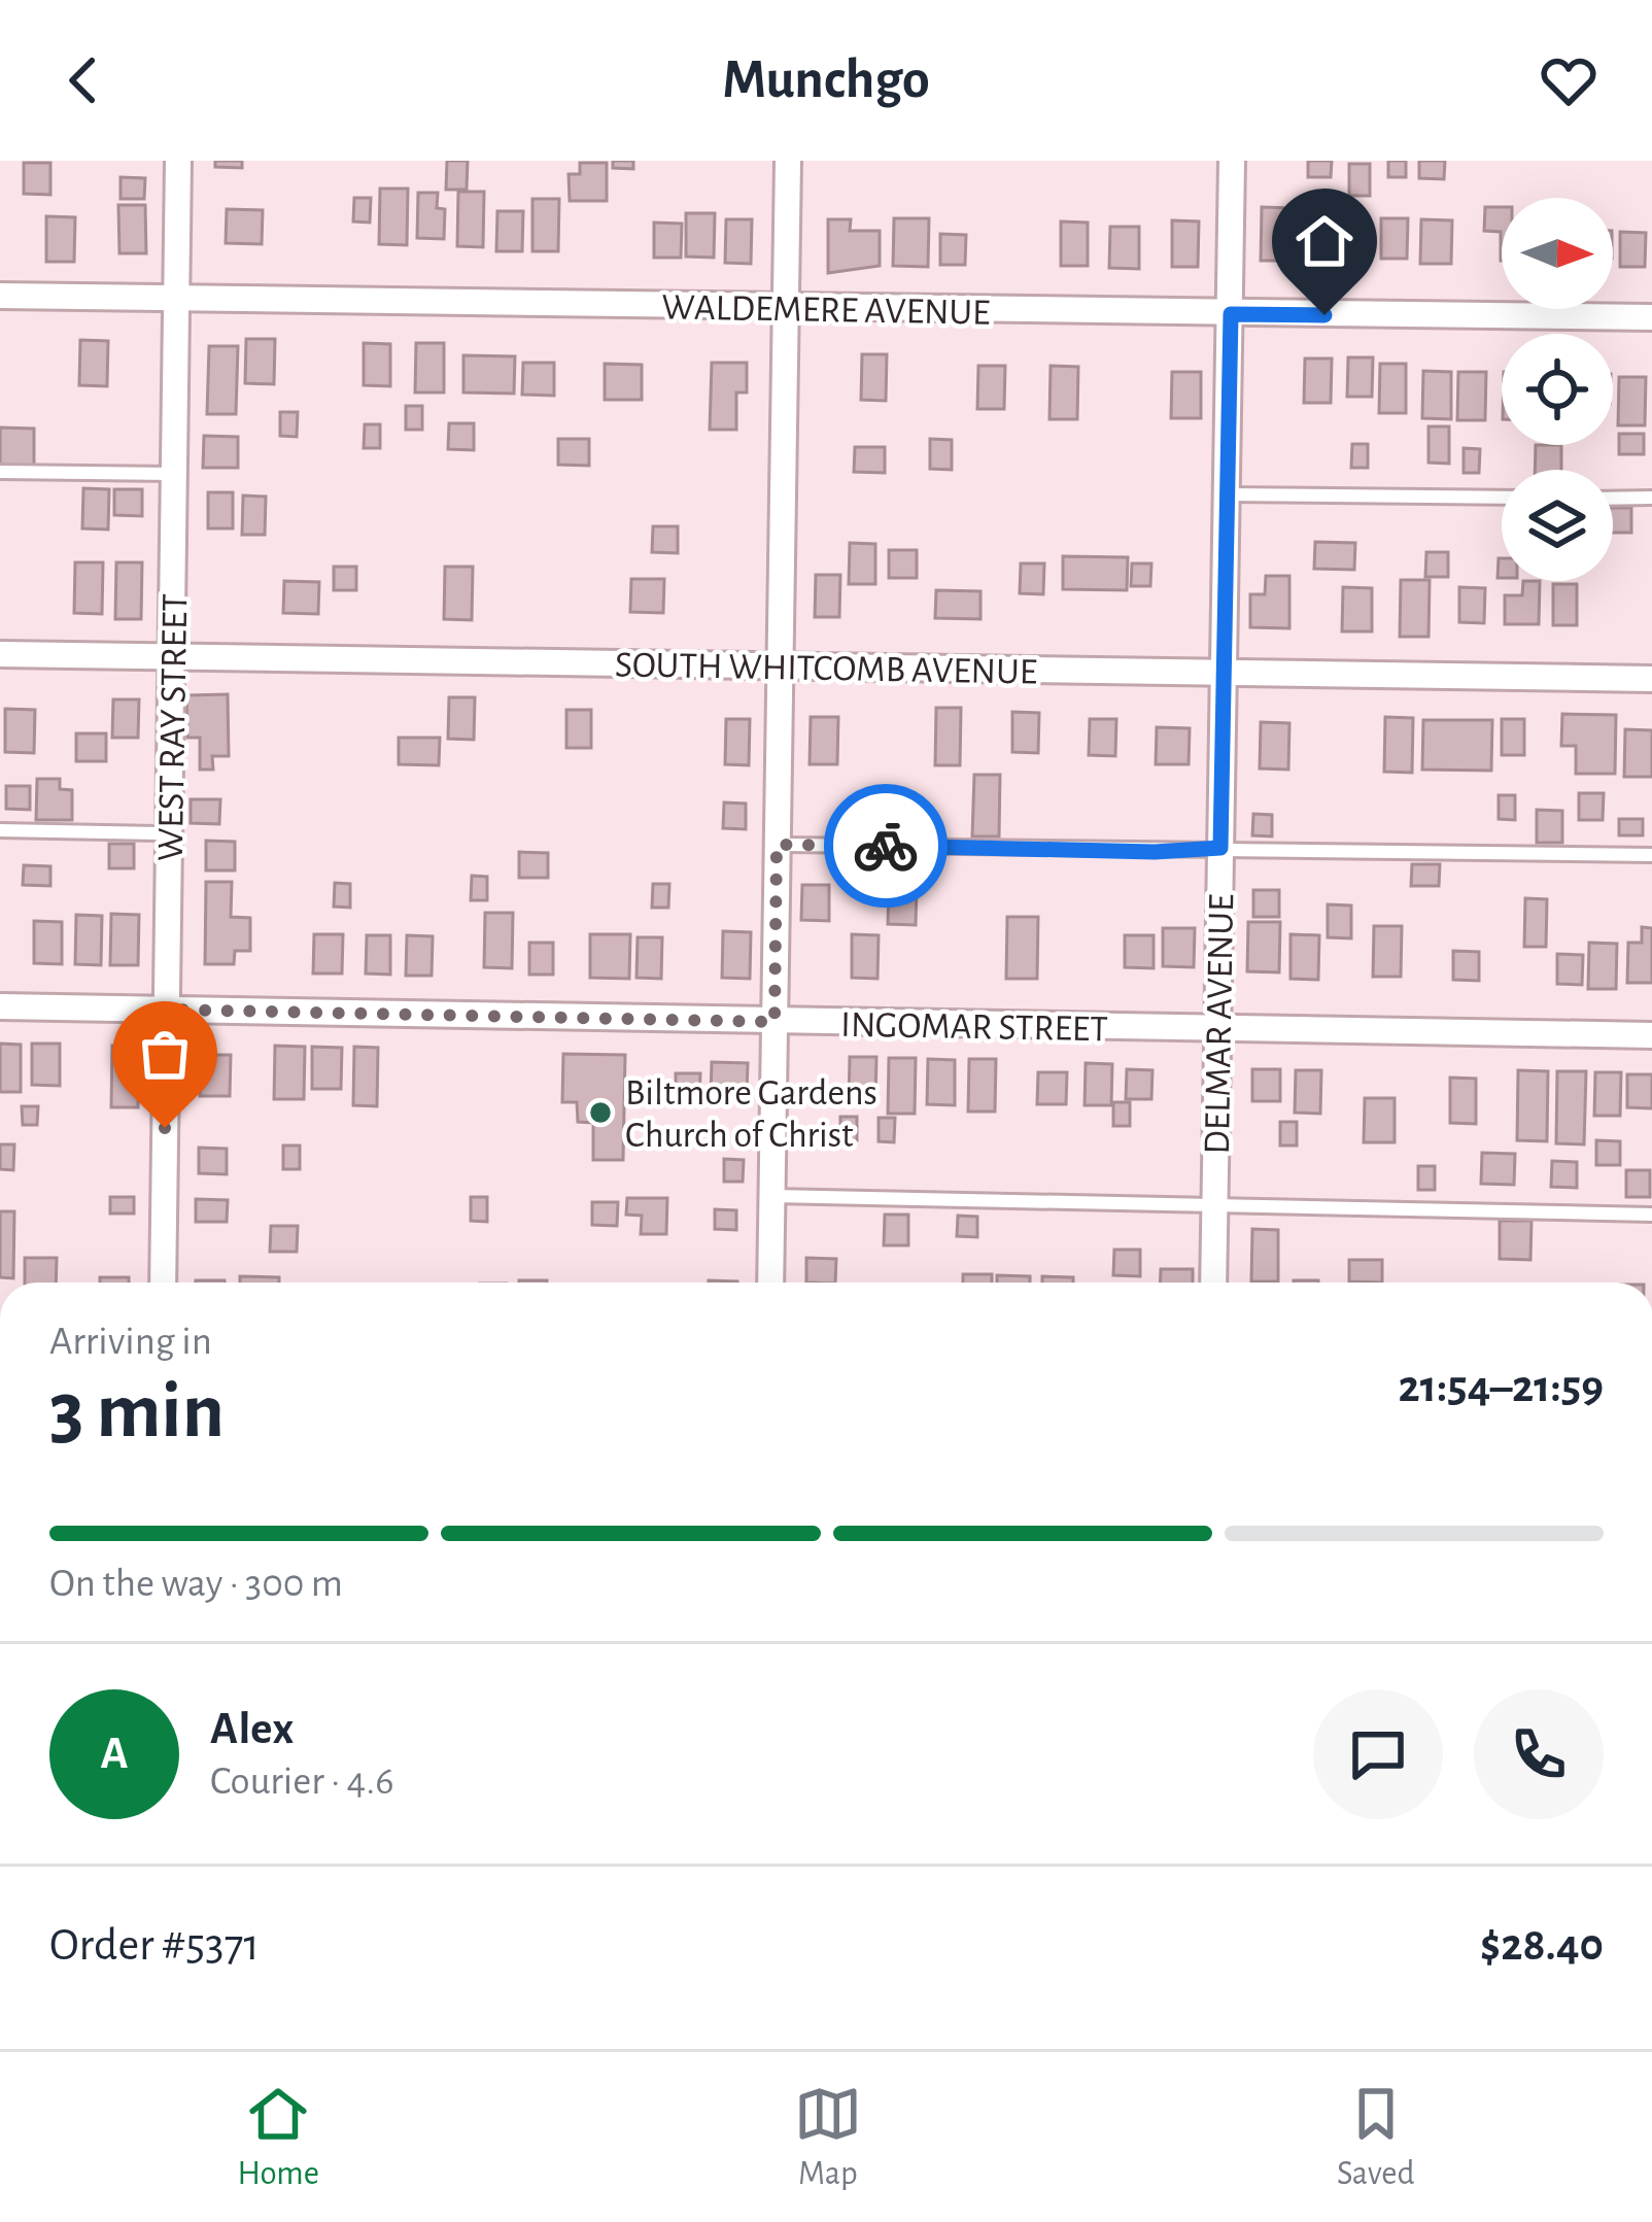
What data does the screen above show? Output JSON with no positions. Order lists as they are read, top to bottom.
{
  "streets": {
    "street": [
      "WALDEMERE AVENUE",
      "SOUTH WHITCOMB AVENUE",
      "WEST RAY STREET",
      "DELMAR AVENUE",
      "INGOMAR STREET"
    ]
  },
  "crossings": [
    ["WALDEMERE AVENUE", "WEST RAY STREET"],
    ["WALDEMERE AVENUE", "DELMAR AVENUE"],
    ["SOUTH WHITCOMB AVENUE", "WEST RAY STREET"],
    ["SOUTH WHITCOMB AVENUE", "DELMAR AVENUE"],
    ["WEST RAY STREET", "INGOMAR STREET"],
    ["DELMAR AVENUE", "INGOMAR STREET"]
  ],
  "places": ["Biltmore Gardens Church of Christ"],
  "north": "right",
  "page": {
    "header": "Munchgo",
    "heading": ["3 min", "Arriving in", "21:54–21:59"],
    "panel": [
      "Alex",
      "Courier · 4.6",
      "Order #5371",
      "$28.40"
    ],
    "bar": "On the way · 300 m",
    "round": "A",
    "tabs": ["Home", "Map", "Saved"]
  }
}
